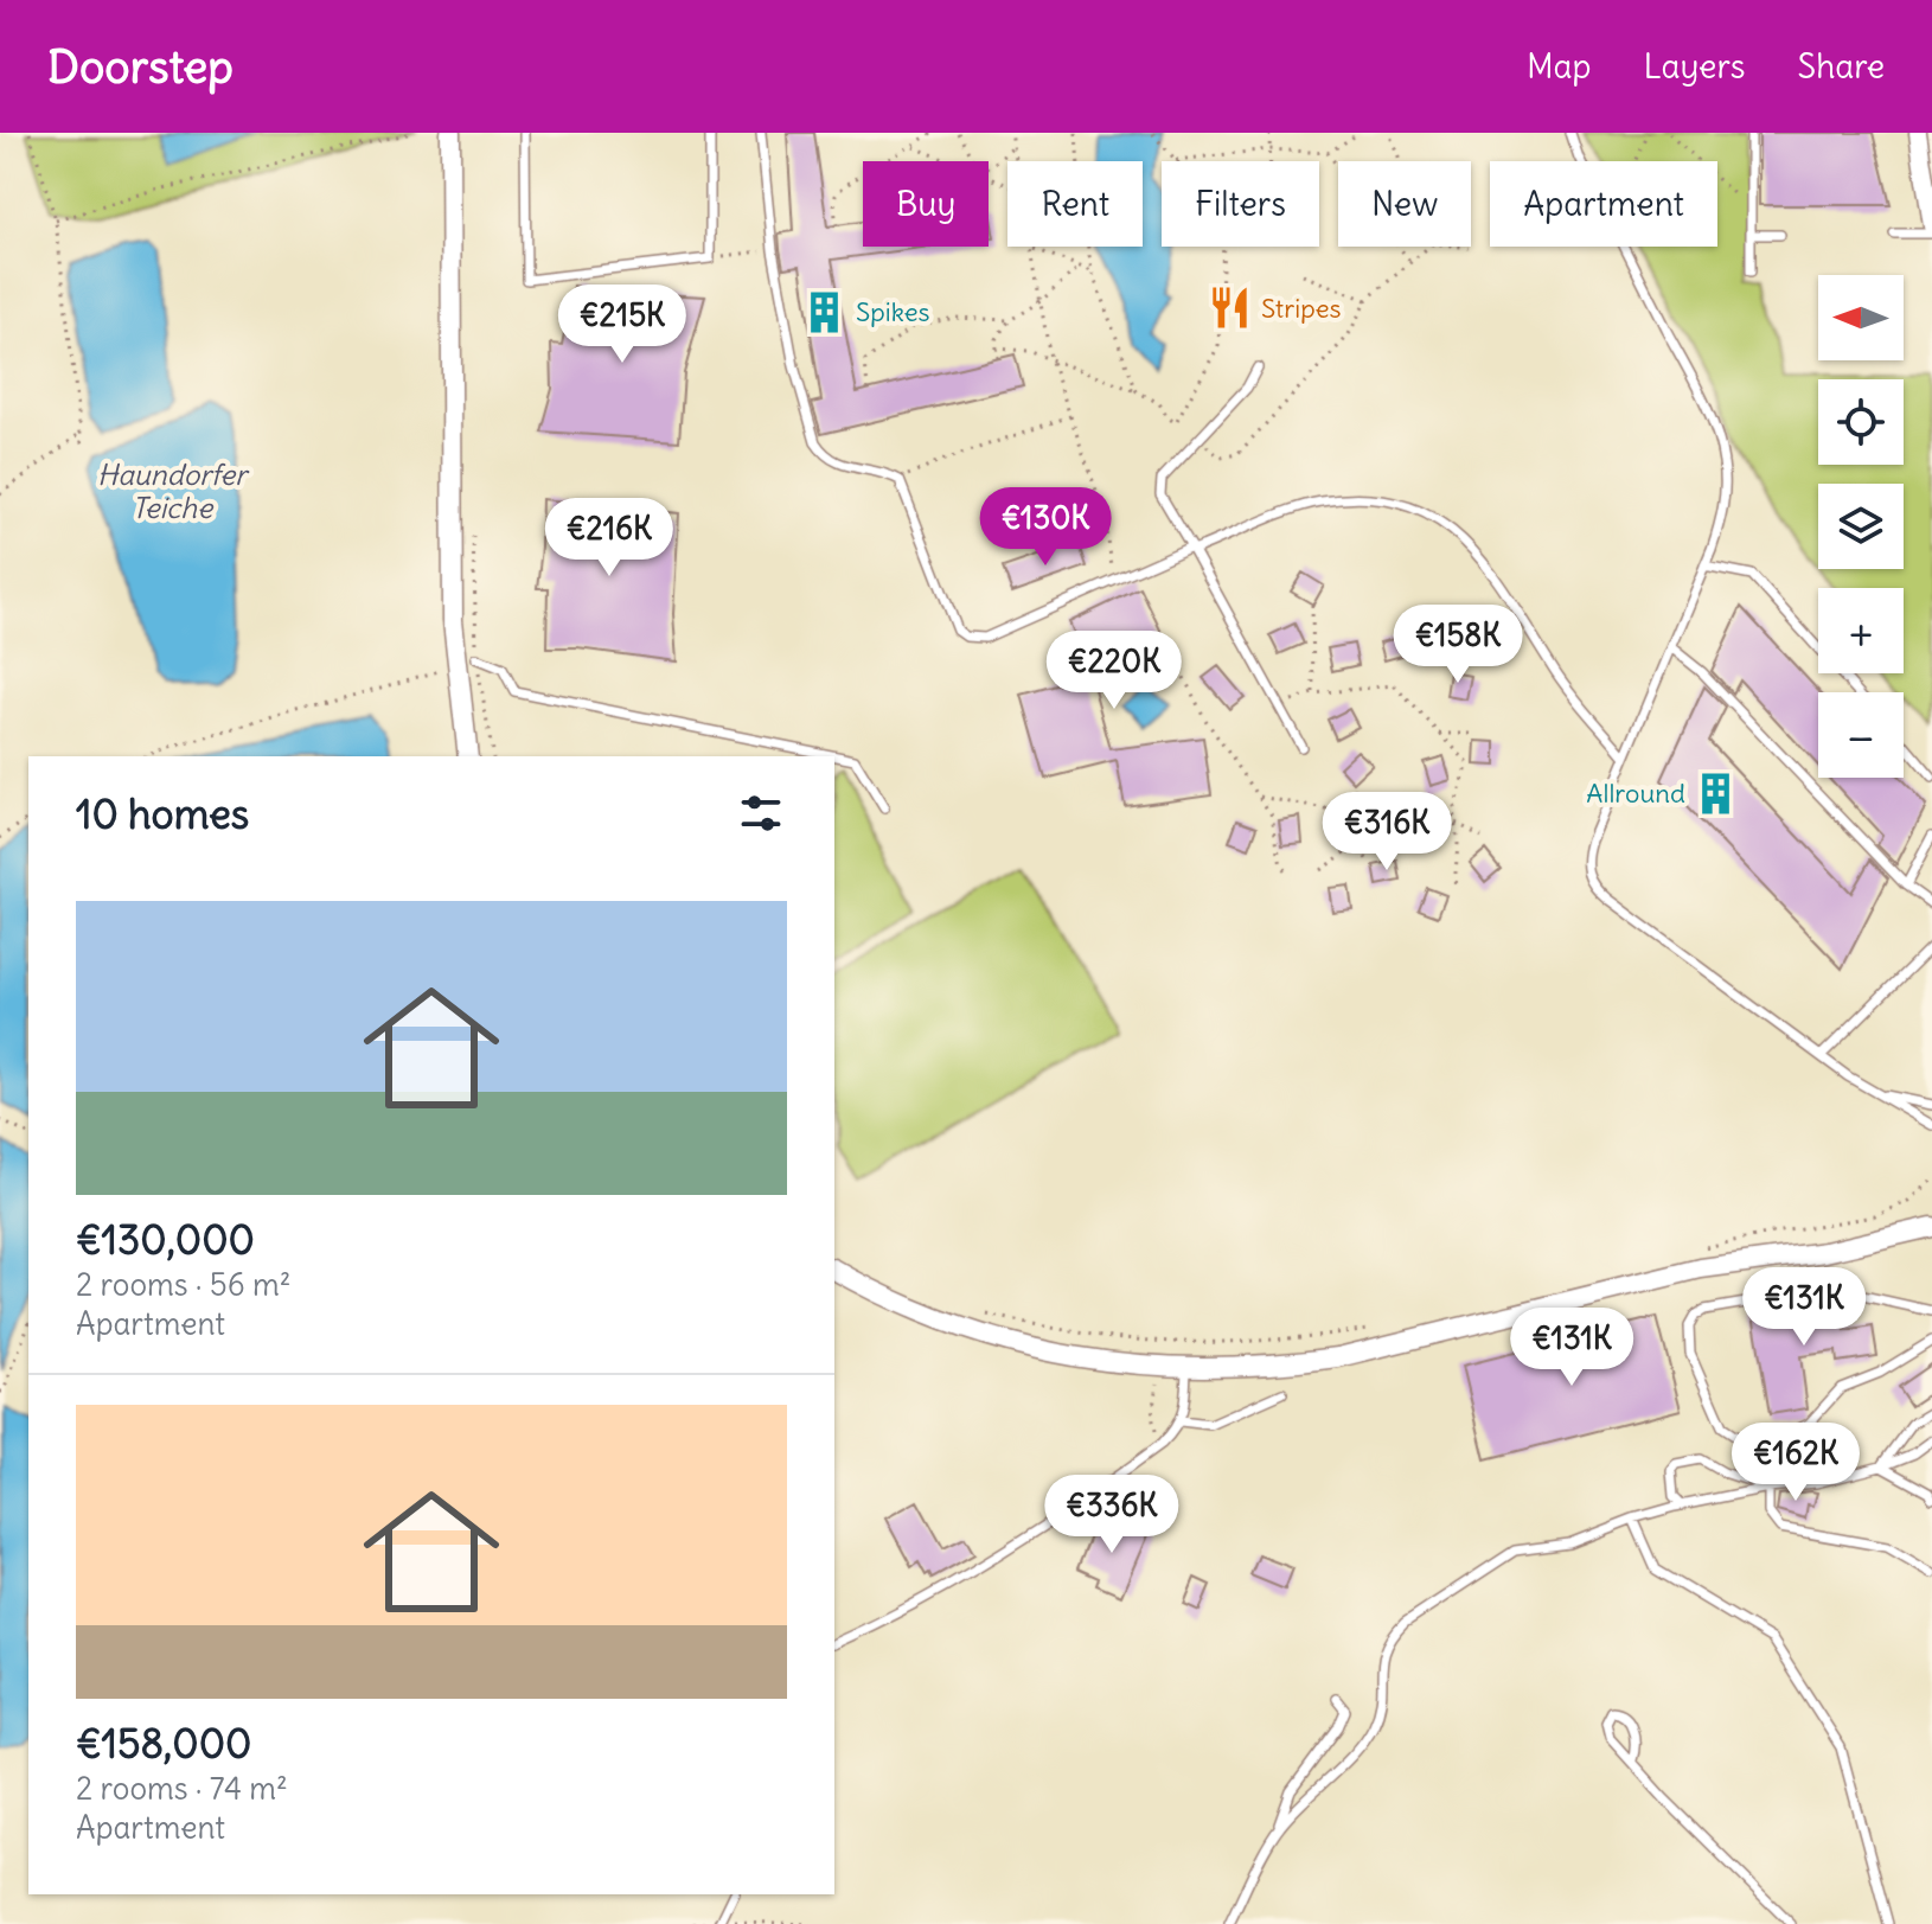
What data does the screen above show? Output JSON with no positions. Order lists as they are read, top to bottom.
{
  "water": ["Haundorfer Teiche"],
  "places": {
    "restaurant": ["Stripes"],
    "building": ["Spikes", "Allround"]
  },
  "north": "left",
  "page": {
    "header": "Doorstep",
    "nav": ["Map", "Layers", "Share"],
    "chip": [
      "Buy",
      "Rent",
      "Filters",
      "New",
      "Apartment"
    ],
    "map_buttons": ["+", "−"],
    "price": [
      "€215K",
      "€130K",
      "€216K",
      "€158K",
      "€220K",
      "€316K",
      "€131K",
      "€131K",
      "€162K",
      "€336K"
    ],
    "heading": "10 homes",
    "list": [
      {
        "name": "€130,000",
        "note": "2 rooms · 56 m² · Apartment"
      },
      {
        "name": "€158,000",
        "note": "2 rooms · 74 m² · Apartment"
      }
    ]
  }
}
